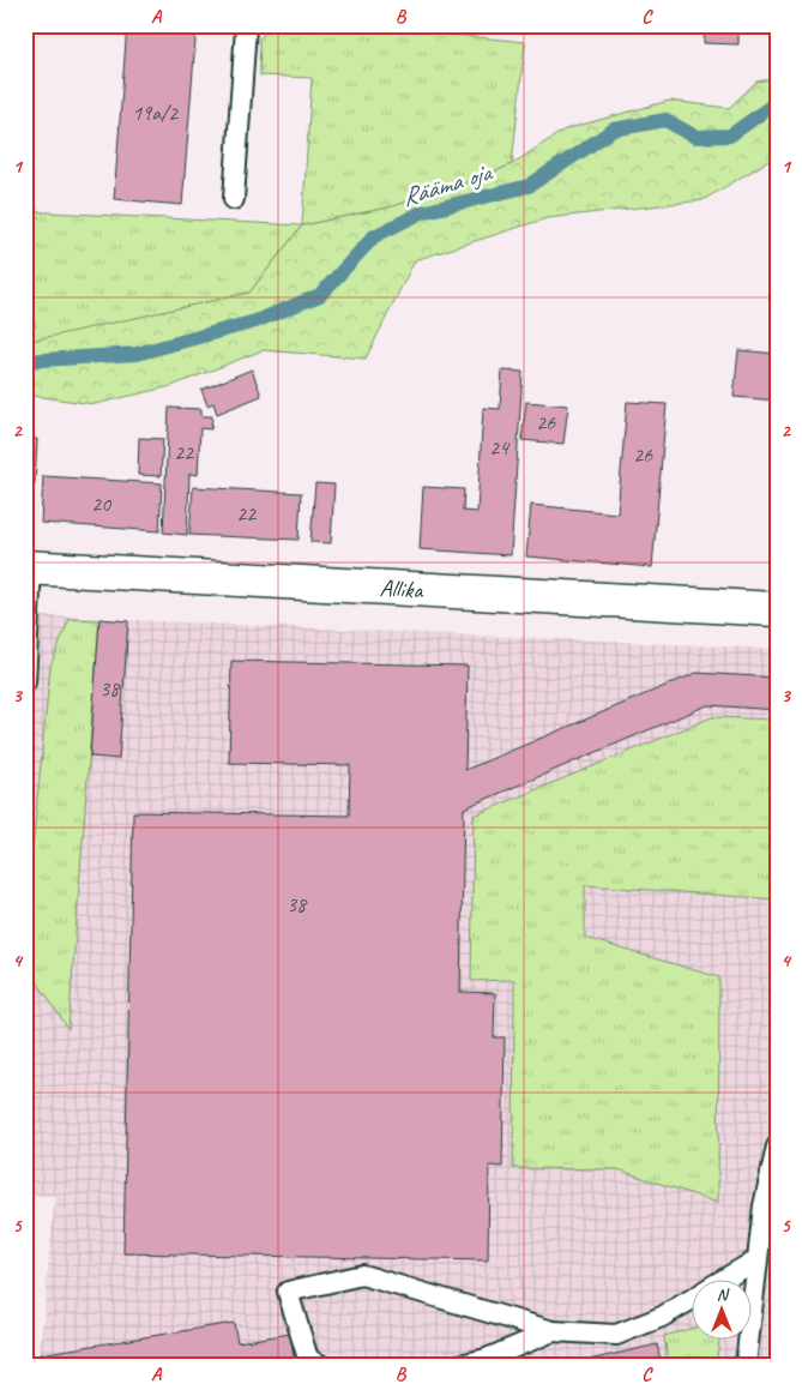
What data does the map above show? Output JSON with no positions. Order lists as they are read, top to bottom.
{
  "streets": {
    "street": ["Allika"]
  },
  "water": ["Rääma oja"],
  "house_numbers": [
    "19a/2",
    "26",
    "24",
    "22",
    "26",
    "20",
    "22",
    "38",
    "38"
  ],
  "north": "top",
  "grid": {
    "columns": ["A", "B", "C"],
    "rows": [
      "1",
      "2",
      "3",
      "4",
      "5"
    ]
  }
}
